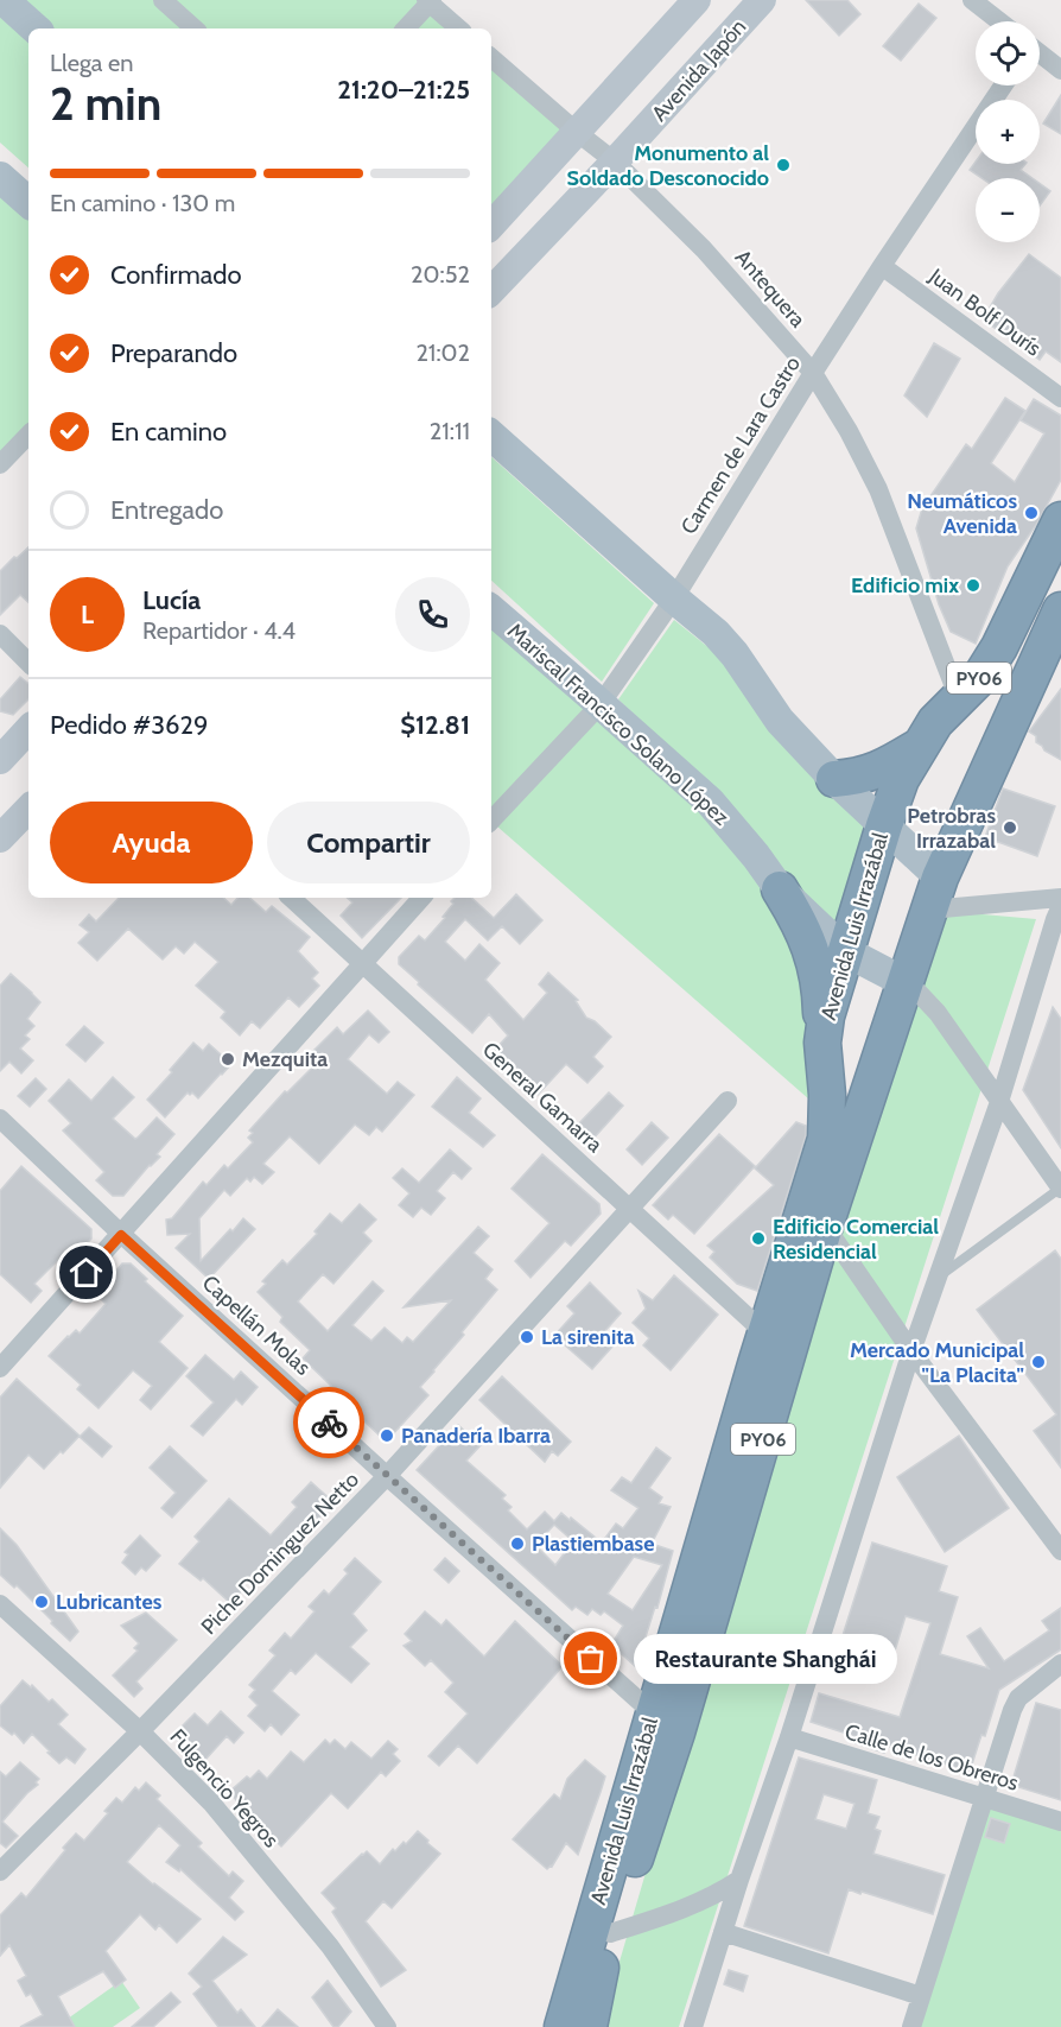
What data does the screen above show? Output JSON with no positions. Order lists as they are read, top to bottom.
{
  "streets": {
    "highway": ["PY06", "Avenida Luis Irrazábal"],
    "main road": ["Avenida Japón", "Mariscal Francisco Solano López"],
    "street": [
      "Antequera",
      "Juan Bolf Durís",
      "Carmen de Lara Castro",
      "General Gamarra",
      "Capellán Molas",
      "Piche Dominguez Netto",
      "Calle de los Obreros",
      "Fulgencio Yegros"
    ]
  },
  "crossings": [
    ["Avenida Japón", "Antequera"],
    ["Antequera", "Carmen de Lara Castro"],
    ["Antequera", "Avenida Luis Irrazábal"],
    ["Juan Bolf Durís", "Carmen de Lara Castro"],
    ["Carmen de Lara Castro", "Mariscal Francisco Solano López"],
    ["Mariscal Francisco Solano López", "Avenida Luis Irrazábal"],
    ["Avenida Luis Irrazábal", "General Gamarra"],
    ["Avenida Luis Irrazábal", "Capellán Molas"],
    ["General Gamarra", "Piche Dominguez Netto"],
    ["Capellán Molas", "Piche Dominguez Netto"],
    ["Piche Dominguez Netto", "Fulgencio Yegros"]
  ],
  "places": [
    "Monumento al Soldado Desconocido",
    "Neumáticos Avenida",
    "Edificio mix",
    "Petrobras Irrazabal",
    "Mezquita",
    "Edificio Comercial Residencial",
    "La sirenita",
    "Mercado Municipal \"La Placita\"",
    "Panadería Ibarra",
    "Plastiembase",
    "Lubricantes",
    "Restaurante Shanghái"
  ],
  "page": {
    "map_buttons": ["+", "−"],
    "heading": ["2 min", "Llega en", "21:20–21:25"],
    "panel": [
      "Lucía",
      "Repartidor · 4.4",
      "Pedido #3629",
      "$12.81"
    ],
    "bar": "En camino · 130 m",
    "list": [
      ["Confirmado", "20:52"],
      ["Preparando", "21:02"],
      ["En camino", "21:11"],
      "Entregado"
    ],
    "round": "L",
    "buttons": ["Ayuda", "Compartir"],
    "bubble": "Restaurante Shanghái"
  }
}
